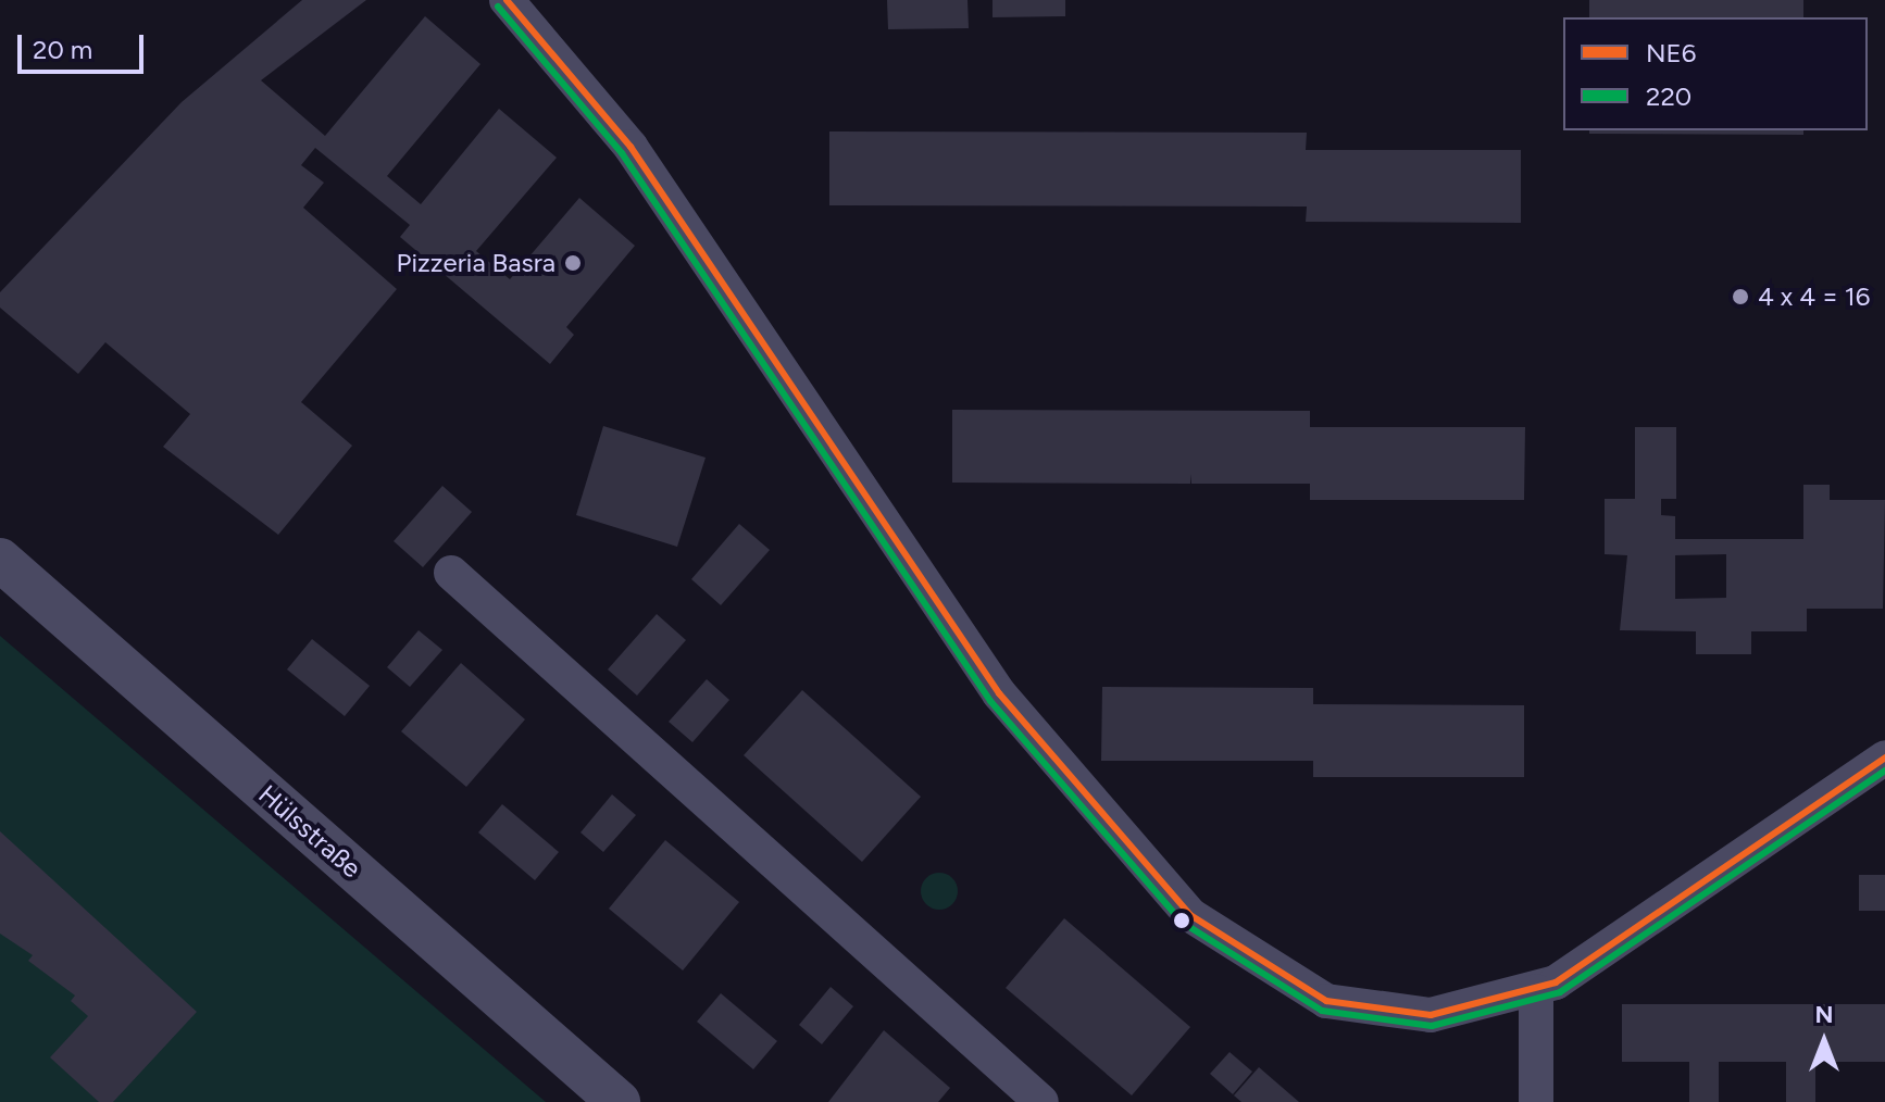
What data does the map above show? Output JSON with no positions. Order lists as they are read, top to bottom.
{
  "streets": {
    "street": ["Hülsstraße"]
  },
  "places": ["Pizzeria Basra", "4 x 4 = 16"],
  "lines": ["transit line NE6", "transit line 220"],
  "legend": ["NE6", "220"],
  "scale_bar": "20 m",
  "north": "top"
}
